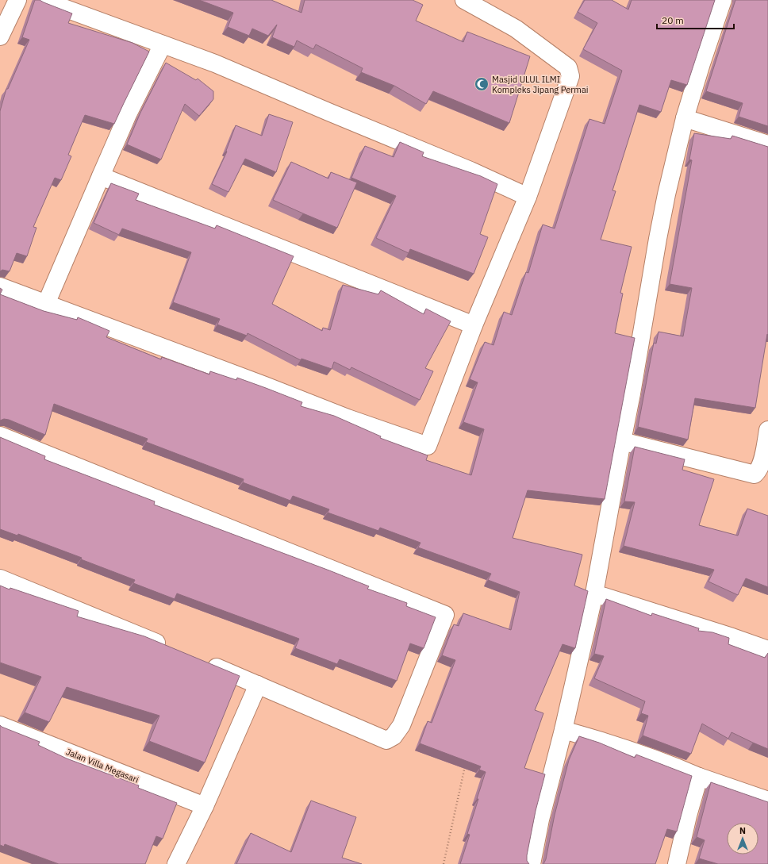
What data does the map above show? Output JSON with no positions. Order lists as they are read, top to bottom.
{
  "streets": {
    "street": ["Jalan Villa Megasari"]
  },
  "places": {
    "mosque": ["Masjid ULUL ILMI Kompleks Jipang Permai"]
  },
  "scale_bar": "20 m",
  "north": "top"
}
